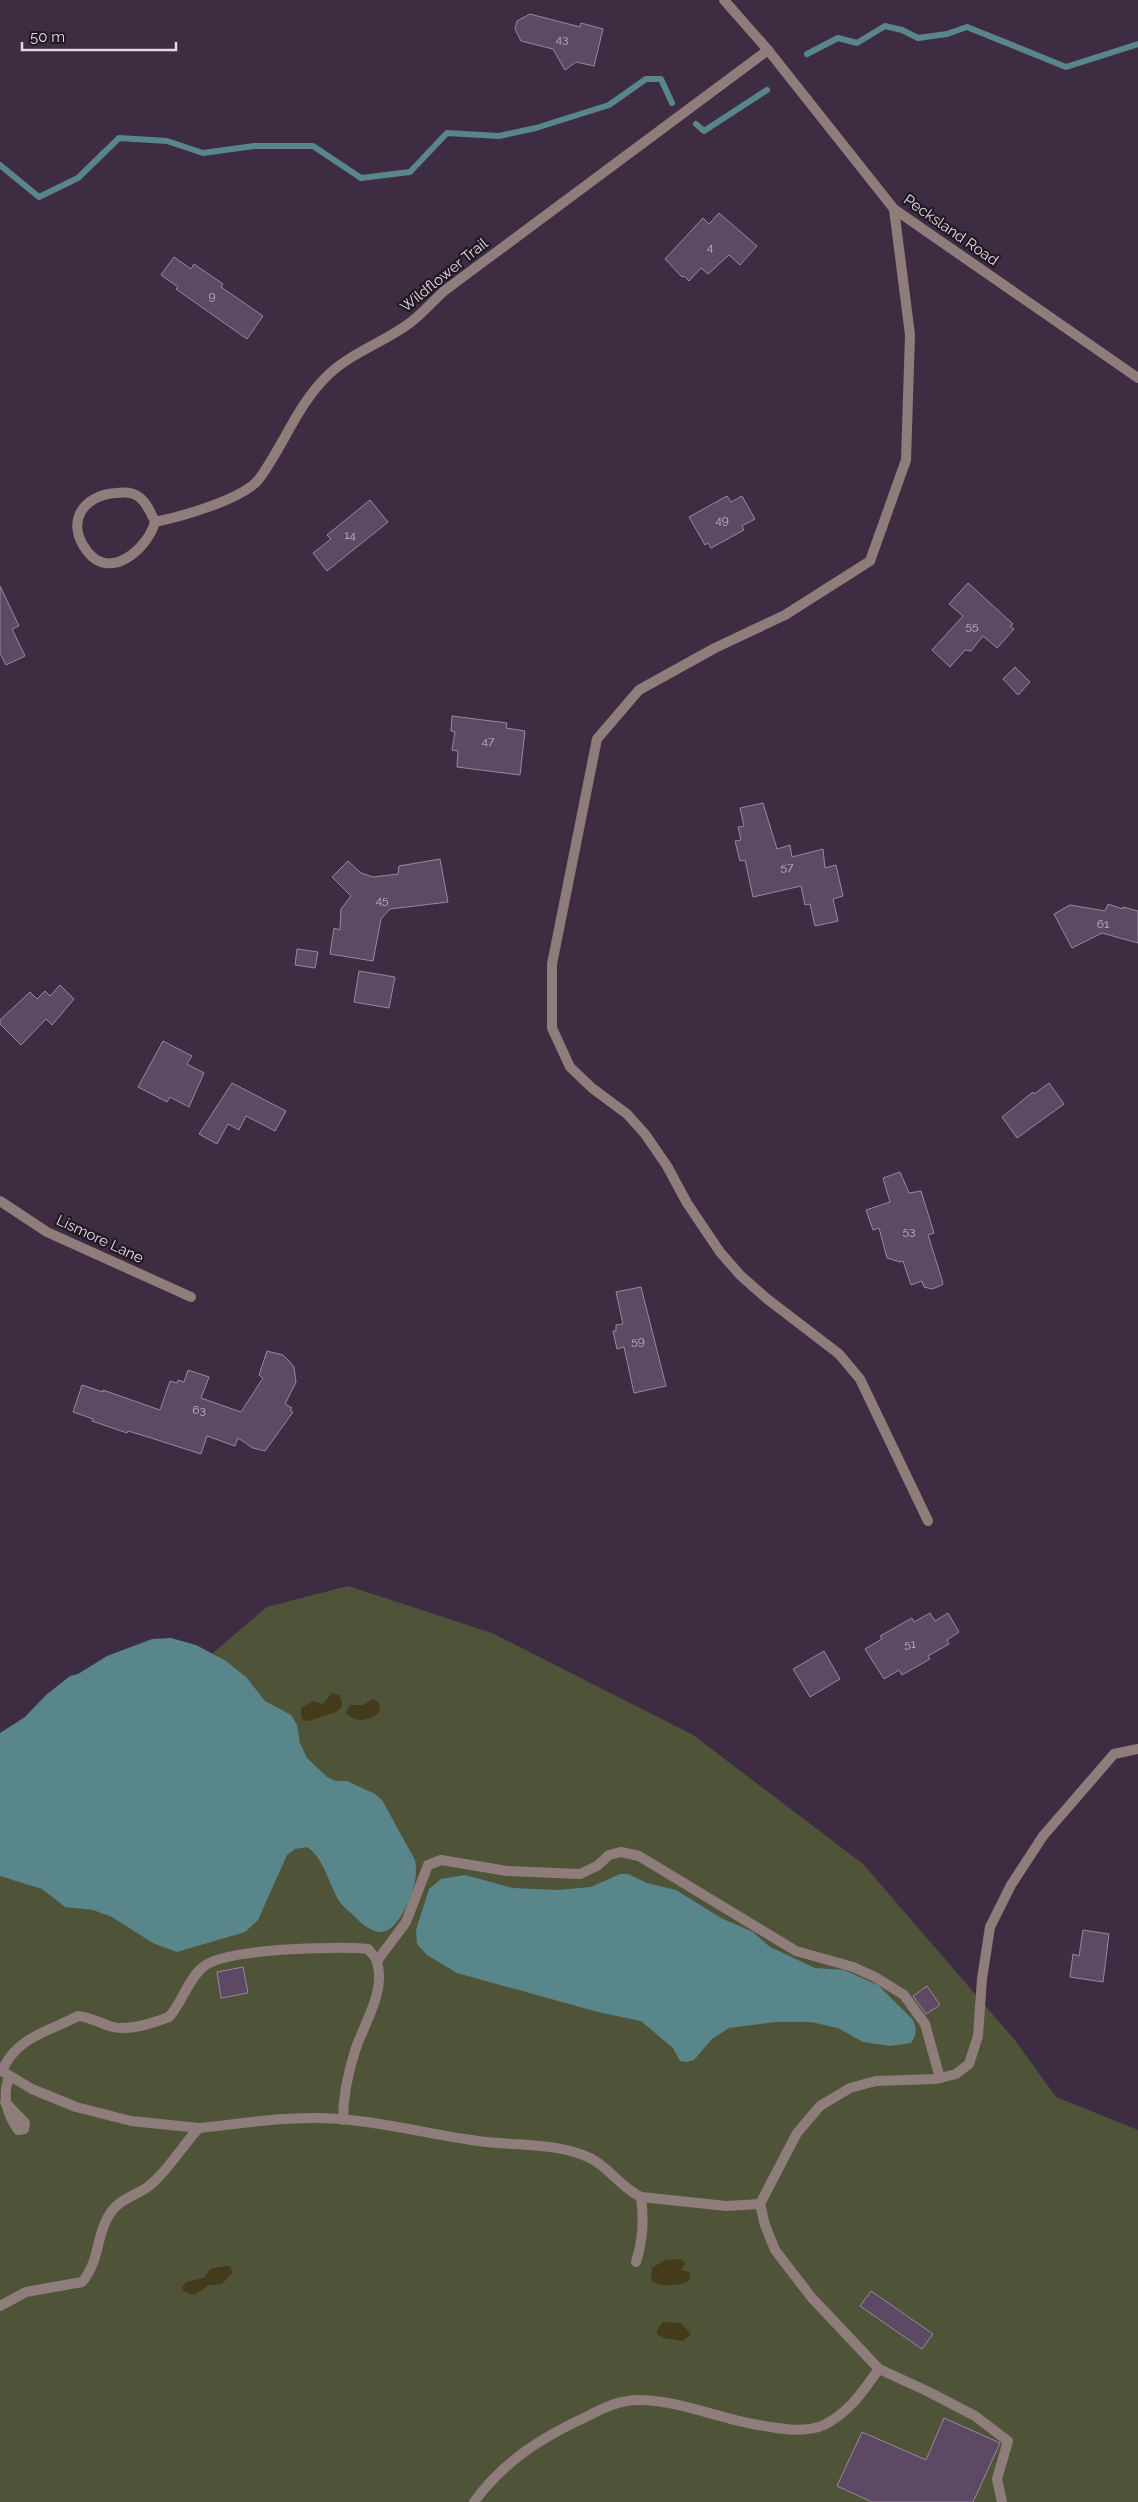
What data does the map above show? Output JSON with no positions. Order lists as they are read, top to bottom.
{
  "streets": {
    "street": ["Pecksland Road", "Wildflower Trail", "Lismore Lane"]
  },
  "crossings": [
    ["Pecksland Road", "Wildflower Trail"]
  ],
  "house_numbers": [
    "43",
    "4",
    "9",
    "49",
    "14",
    "55",
    "47",
    "57",
    "45",
    "61",
    "53",
    "59",
    "63",
    "51"
  ],
  "scale_bar": "50 m"
}
